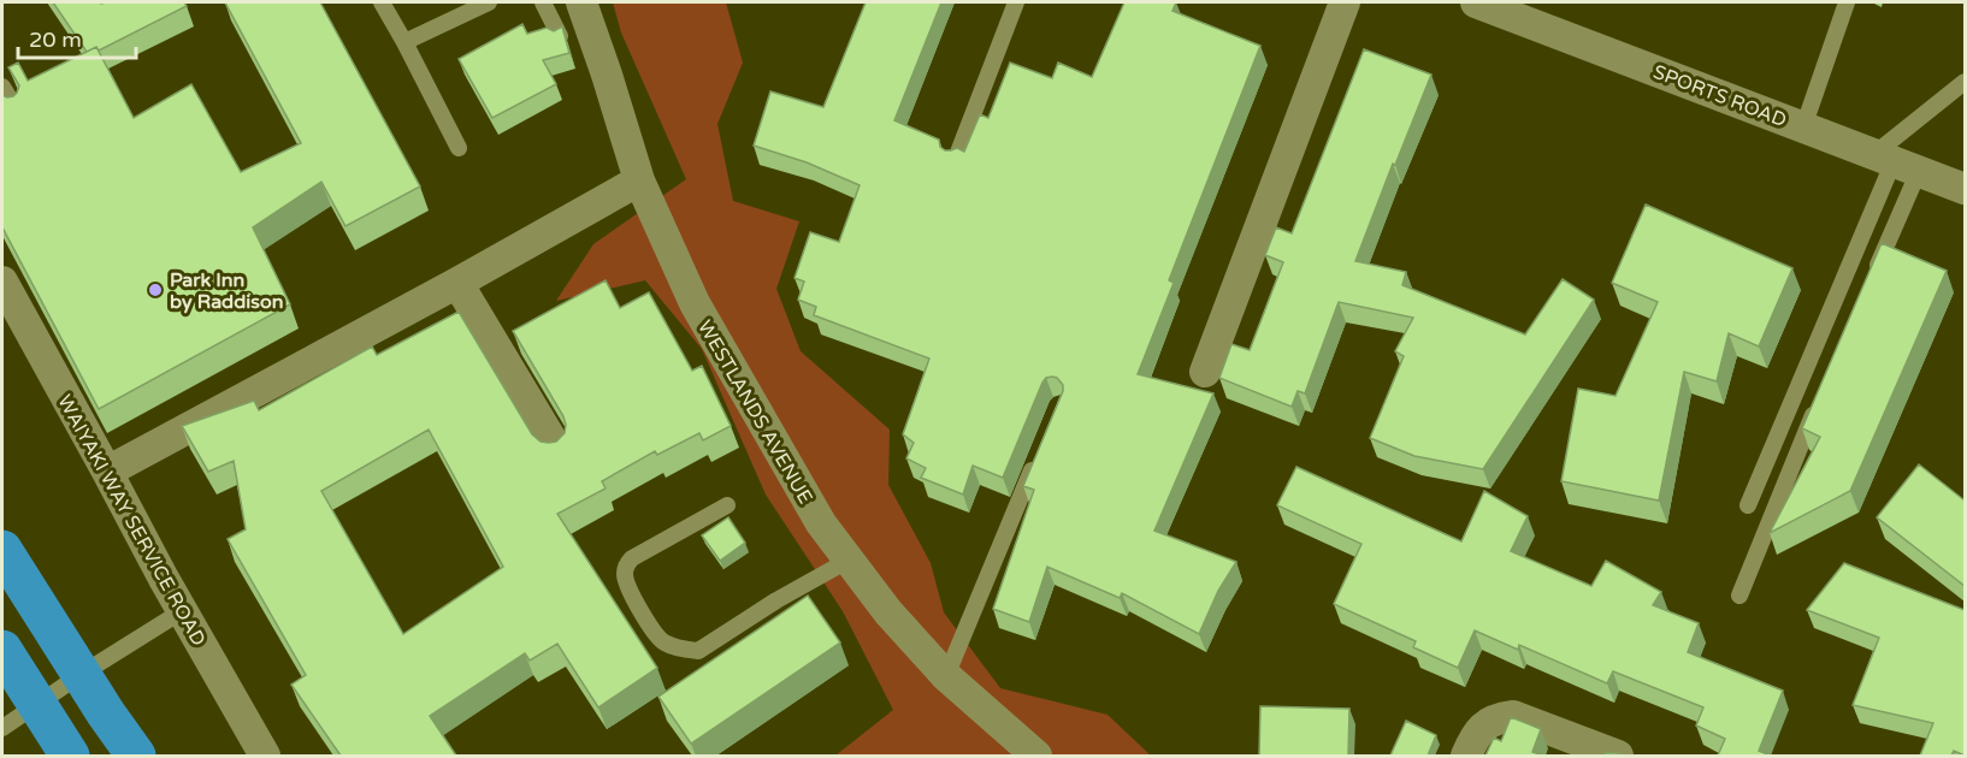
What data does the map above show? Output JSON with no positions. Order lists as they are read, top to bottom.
{
  "streets": {
    "street": ["SPORTS ROAD", "WESTLANDS AVENUE", "WAIYAKI WAY SERVICE ROAD"]
  },
  "places": ["Park Inn by Raddison"],
  "scale_bar": "20 m"
}
